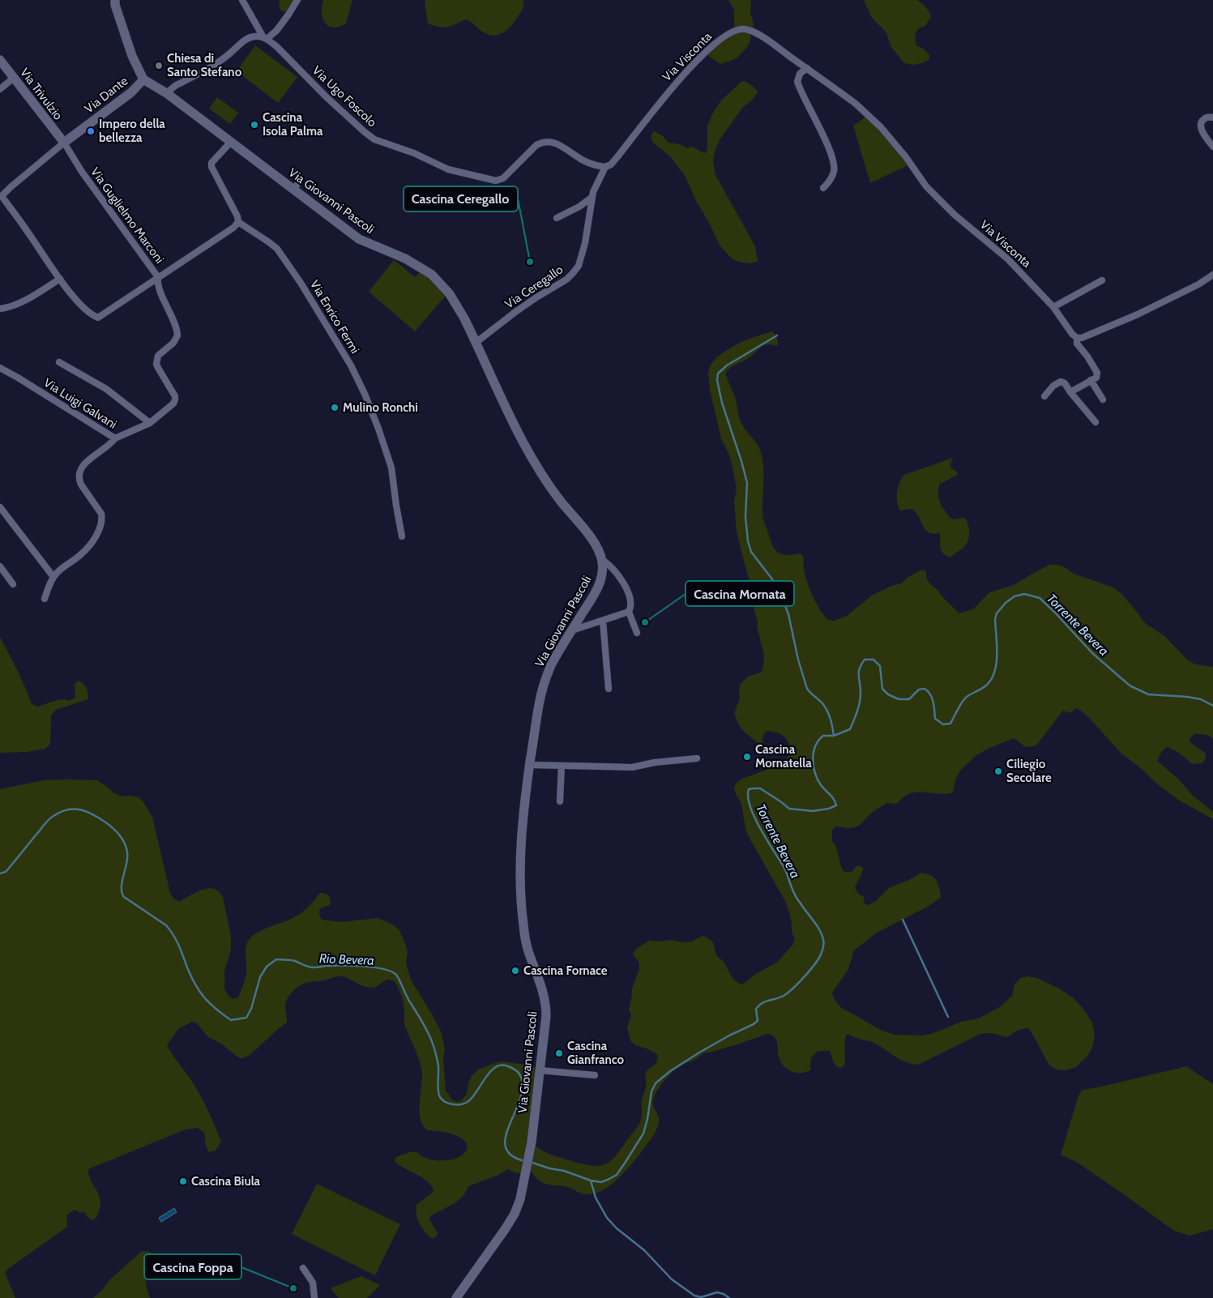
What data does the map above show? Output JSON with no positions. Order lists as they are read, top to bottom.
{
  "streets": {
    "street": [
      "Via Visconta",
      "Via Trivulzio",
      "Via Dante",
      "Via Ugo Foscolo",
      "Via Giovanni Pascoli",
      "Via Guglielmo Marconi",
      "Via Ceregallo",
      "Via Enrico Fermi",
      "Via Luigi Galvani"
    ]
  },
  "crossings": [
    ["Via Visconta", "Via Ugo Foscolo"],
    ["Via Visconta", "Via Ceregallo"],
    ["Via Trivulzio", "Via Dante"],
    ["Via Trivulzio", "Via Guglielmo Marconi"],
    ["Via Dante", "Via Giovanni Pascoli"],
    ["Via Dante", "Via Guglielmo Marconi"],
    ["Via Ugo Foscolo", "Via Ceregallo"],
    ["Via Giovanni Pascoli", "Via Ceregallo"],
    ["Via Guglielmo Marconi", "Via Luigi Galvani"]
  ],
  "water": ["Torrente Bevera", "Rio Bevera"],
  "places": [
    "Chiesa di Santo Stefano",
    "Cascina Isola Palma",
    "Impero della bellezza",
    "Cascina Ceregallo",
    "Mulino Ronchi",
    "Cascina Mornata",
    "Cascina Mornatella",
    "Ciliegio Secolare",
    "Cascina Fornace",
    "Cascina Gianfranco",
    "Cascina Biula",
    "Cascina Foppa"
  ]
}
